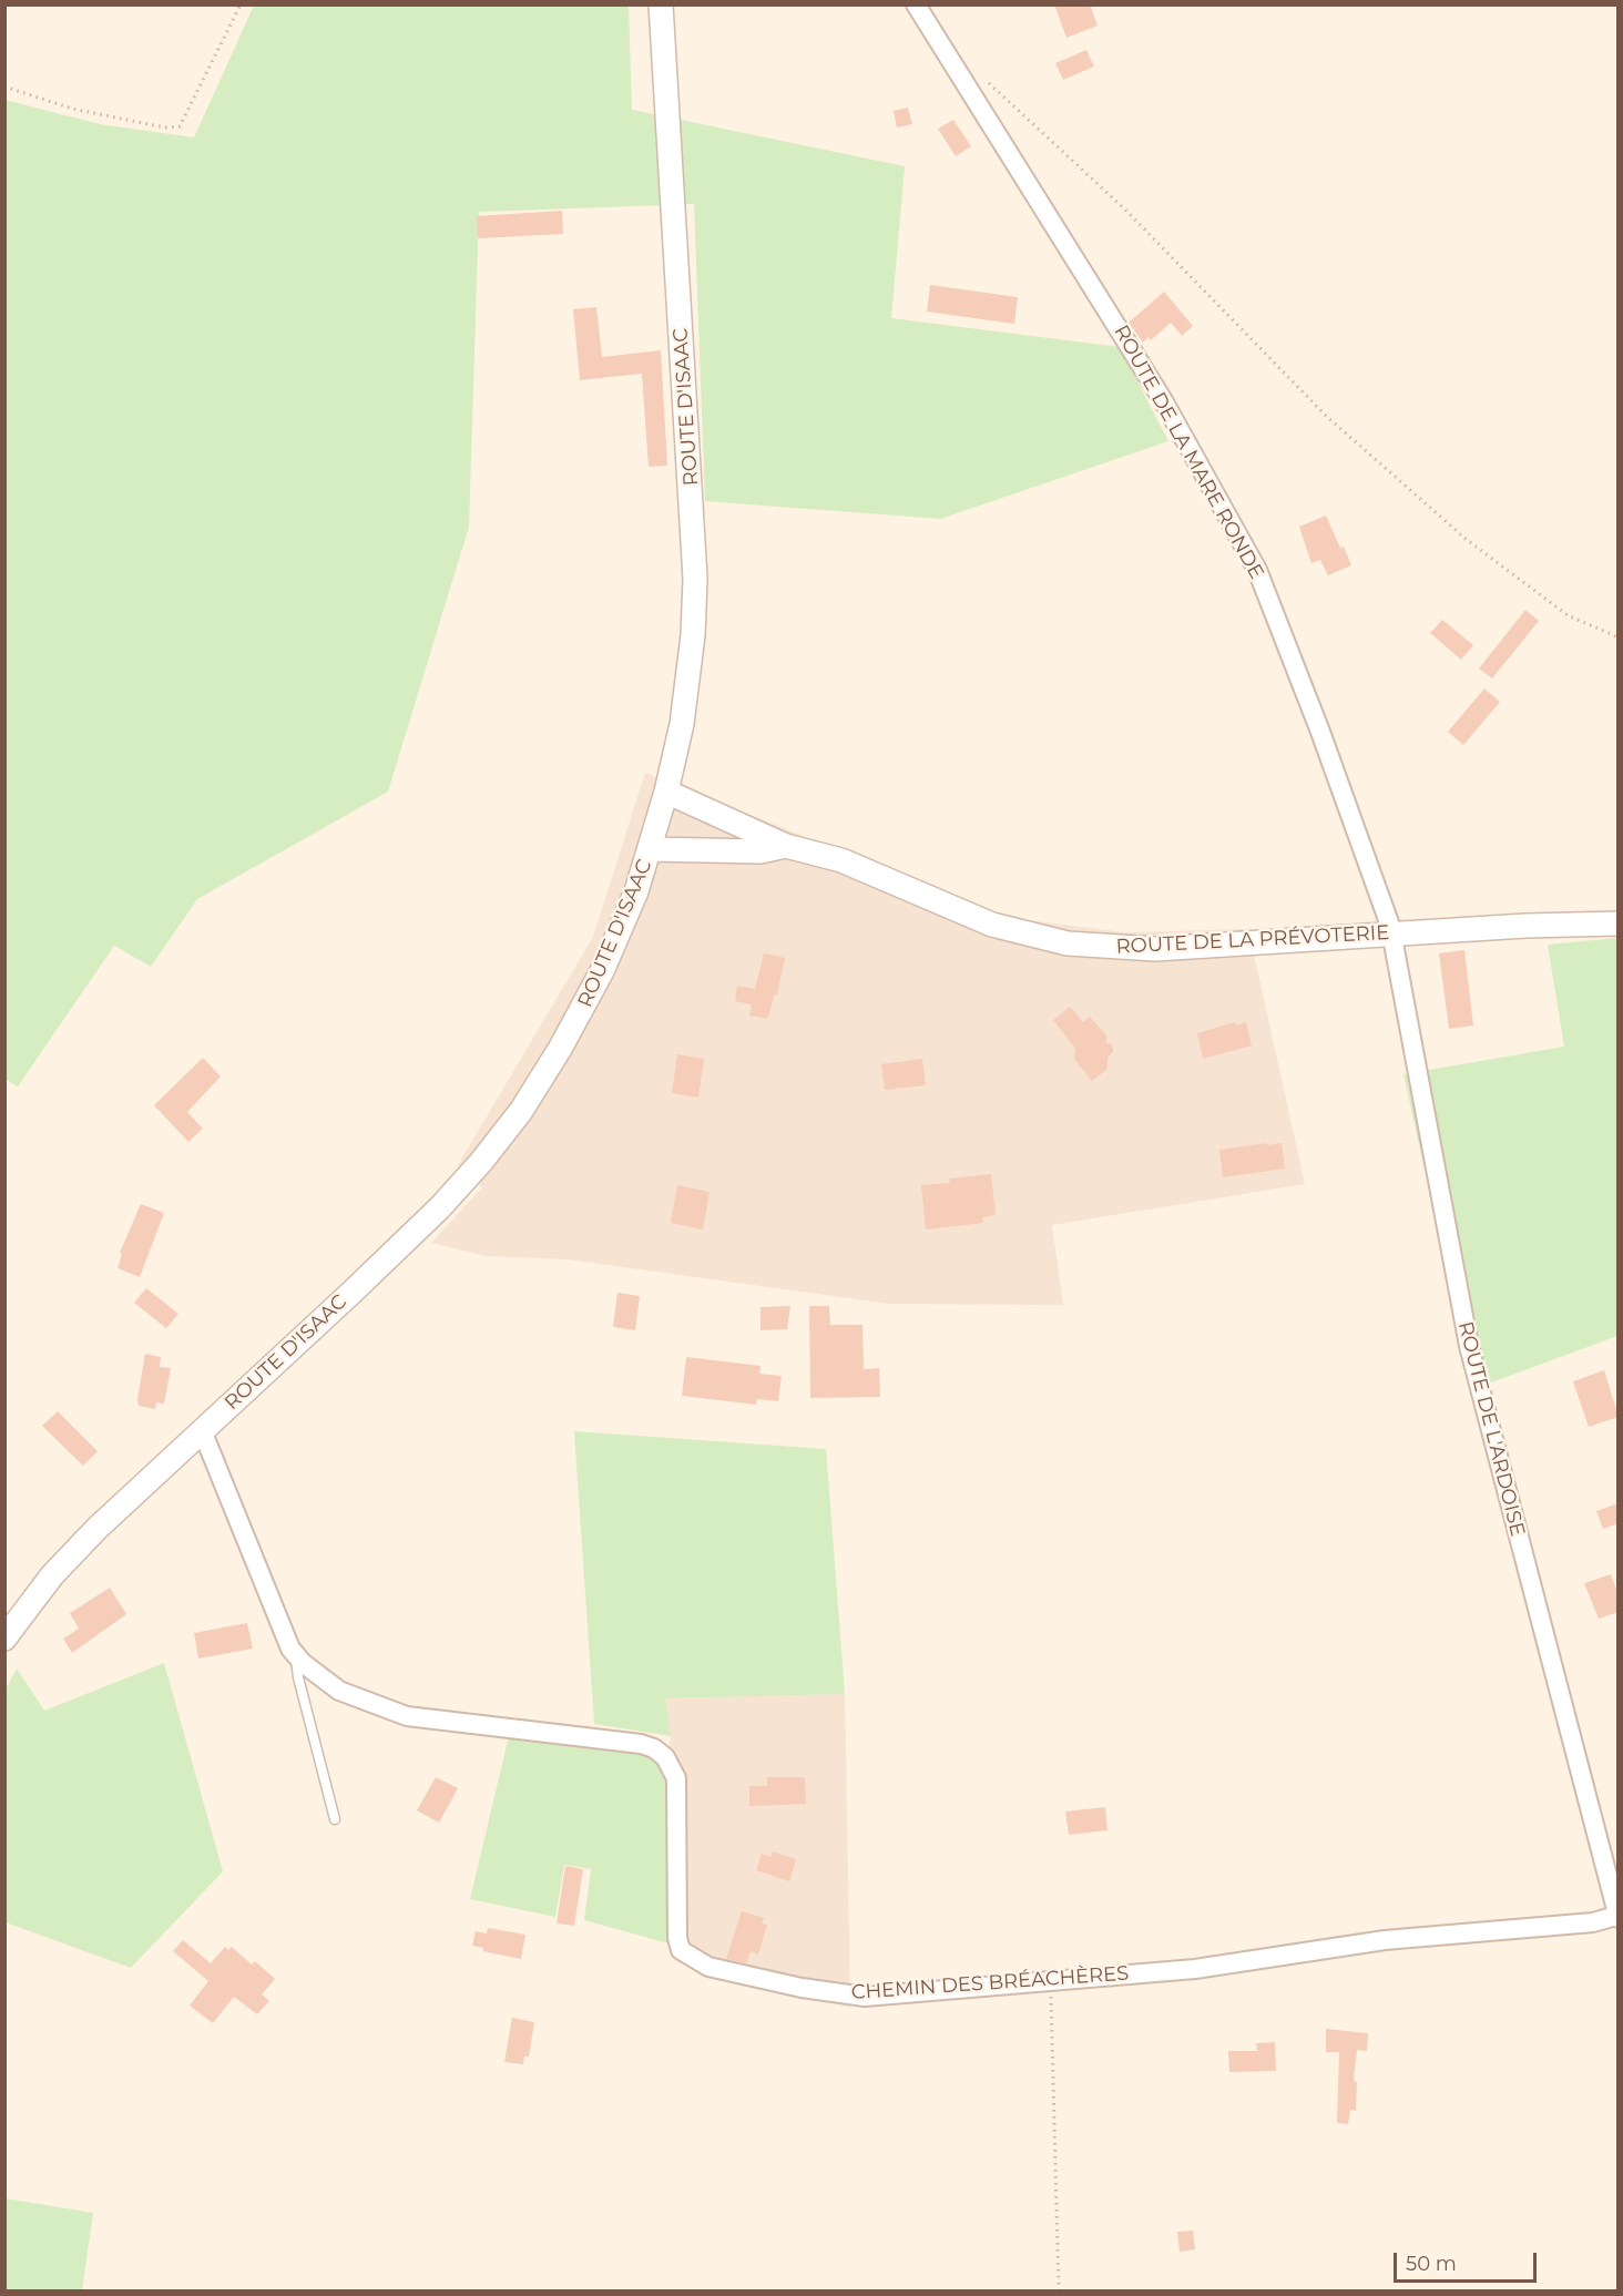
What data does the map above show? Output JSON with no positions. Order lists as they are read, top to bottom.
{
  "streets": {
    "street": [
      "ROUTE D'ISAAC",
      "ROUTE DE LA MARE RONDE",
      "ROUTE DE LA PRÉVOTERIE",
      "ROUTE DE L'ARDOISE",
      "CHEMIN DES BRÉACHÈRES"
    ]
  },
  "crossings": [
    ["ROUTE D'ISAAC", "ROUTE DE LA PRÉVOTERIE"],
    ["ROUTE D'ISAAC", "CHEMIN DES BRÉACHÈRES"],
    ["ROUTE DE LA MARE RONDE", "ROUTE DE LA PRÉVOTERIE"],
    ["ROUTE DE LA MARE RONDE", "ROUTE DE L'ARDOISE"],
    ["ROUTE DE LA PRÉVOTERIE", "ROUTE DE L'ARDOISE"],
    ["ROUTE DE L'ARDOISE", "CHEMIN DES BRÉACHÈRES"]
  ],
  "scale_bar": "50 m"
}
